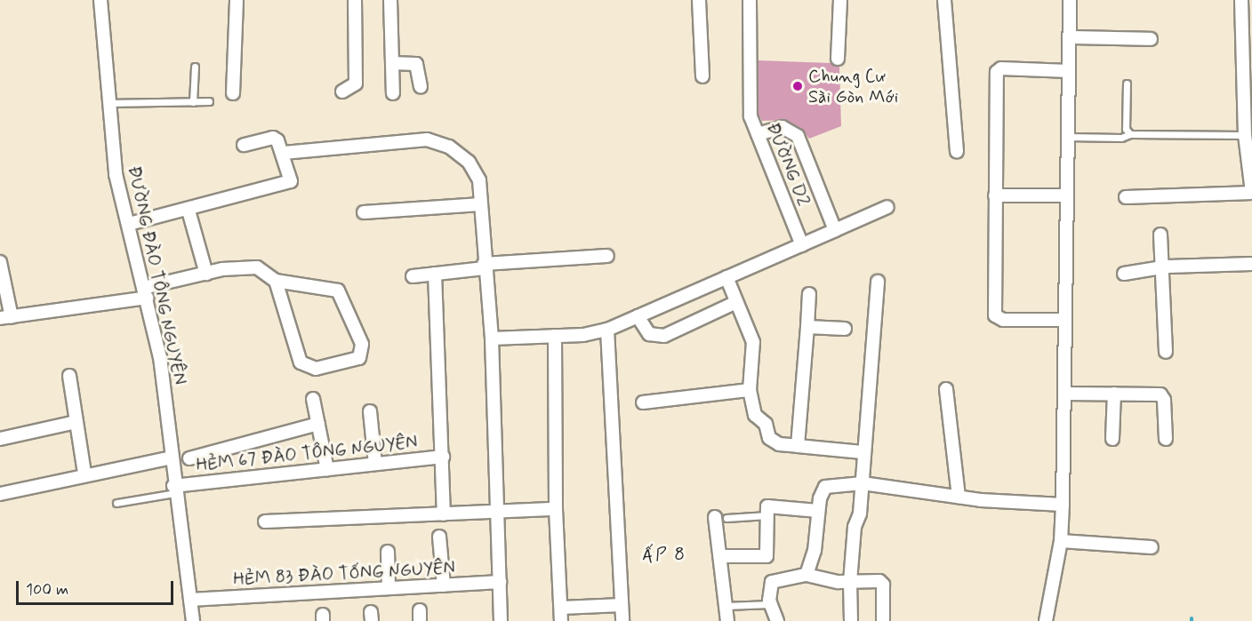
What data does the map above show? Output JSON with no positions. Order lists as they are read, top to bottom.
{
  "streets": {
    "street": [
      "ĐƯỜNG D2",
      "ĐƯỜNG ĐÀO TÔNG NGUYÊN",
      "HẺM 67 ĐÀO TÔNG NGUYÊN",
      "HẺM 83 ĐÀO TỐNG NGUYÊN"
    ]
  },
  "crossings": [
    ["ĐƯỜNG ĐÀO TÔNG NGUYÊN", "HẺM 67 ĐÀO TÔNG NGUYÊN"],
    ["ĐƯỜNG ĐÀO TÔNG NGUYÊN", "HẺM 83 ĐÀO TỐNG NGUYÊN"]
  ],
  "districts": ["ẤP 8"],
  "places": ["Chung Cư Sài Gòn Mới"],
  "scale_bar": "100 m"
}
